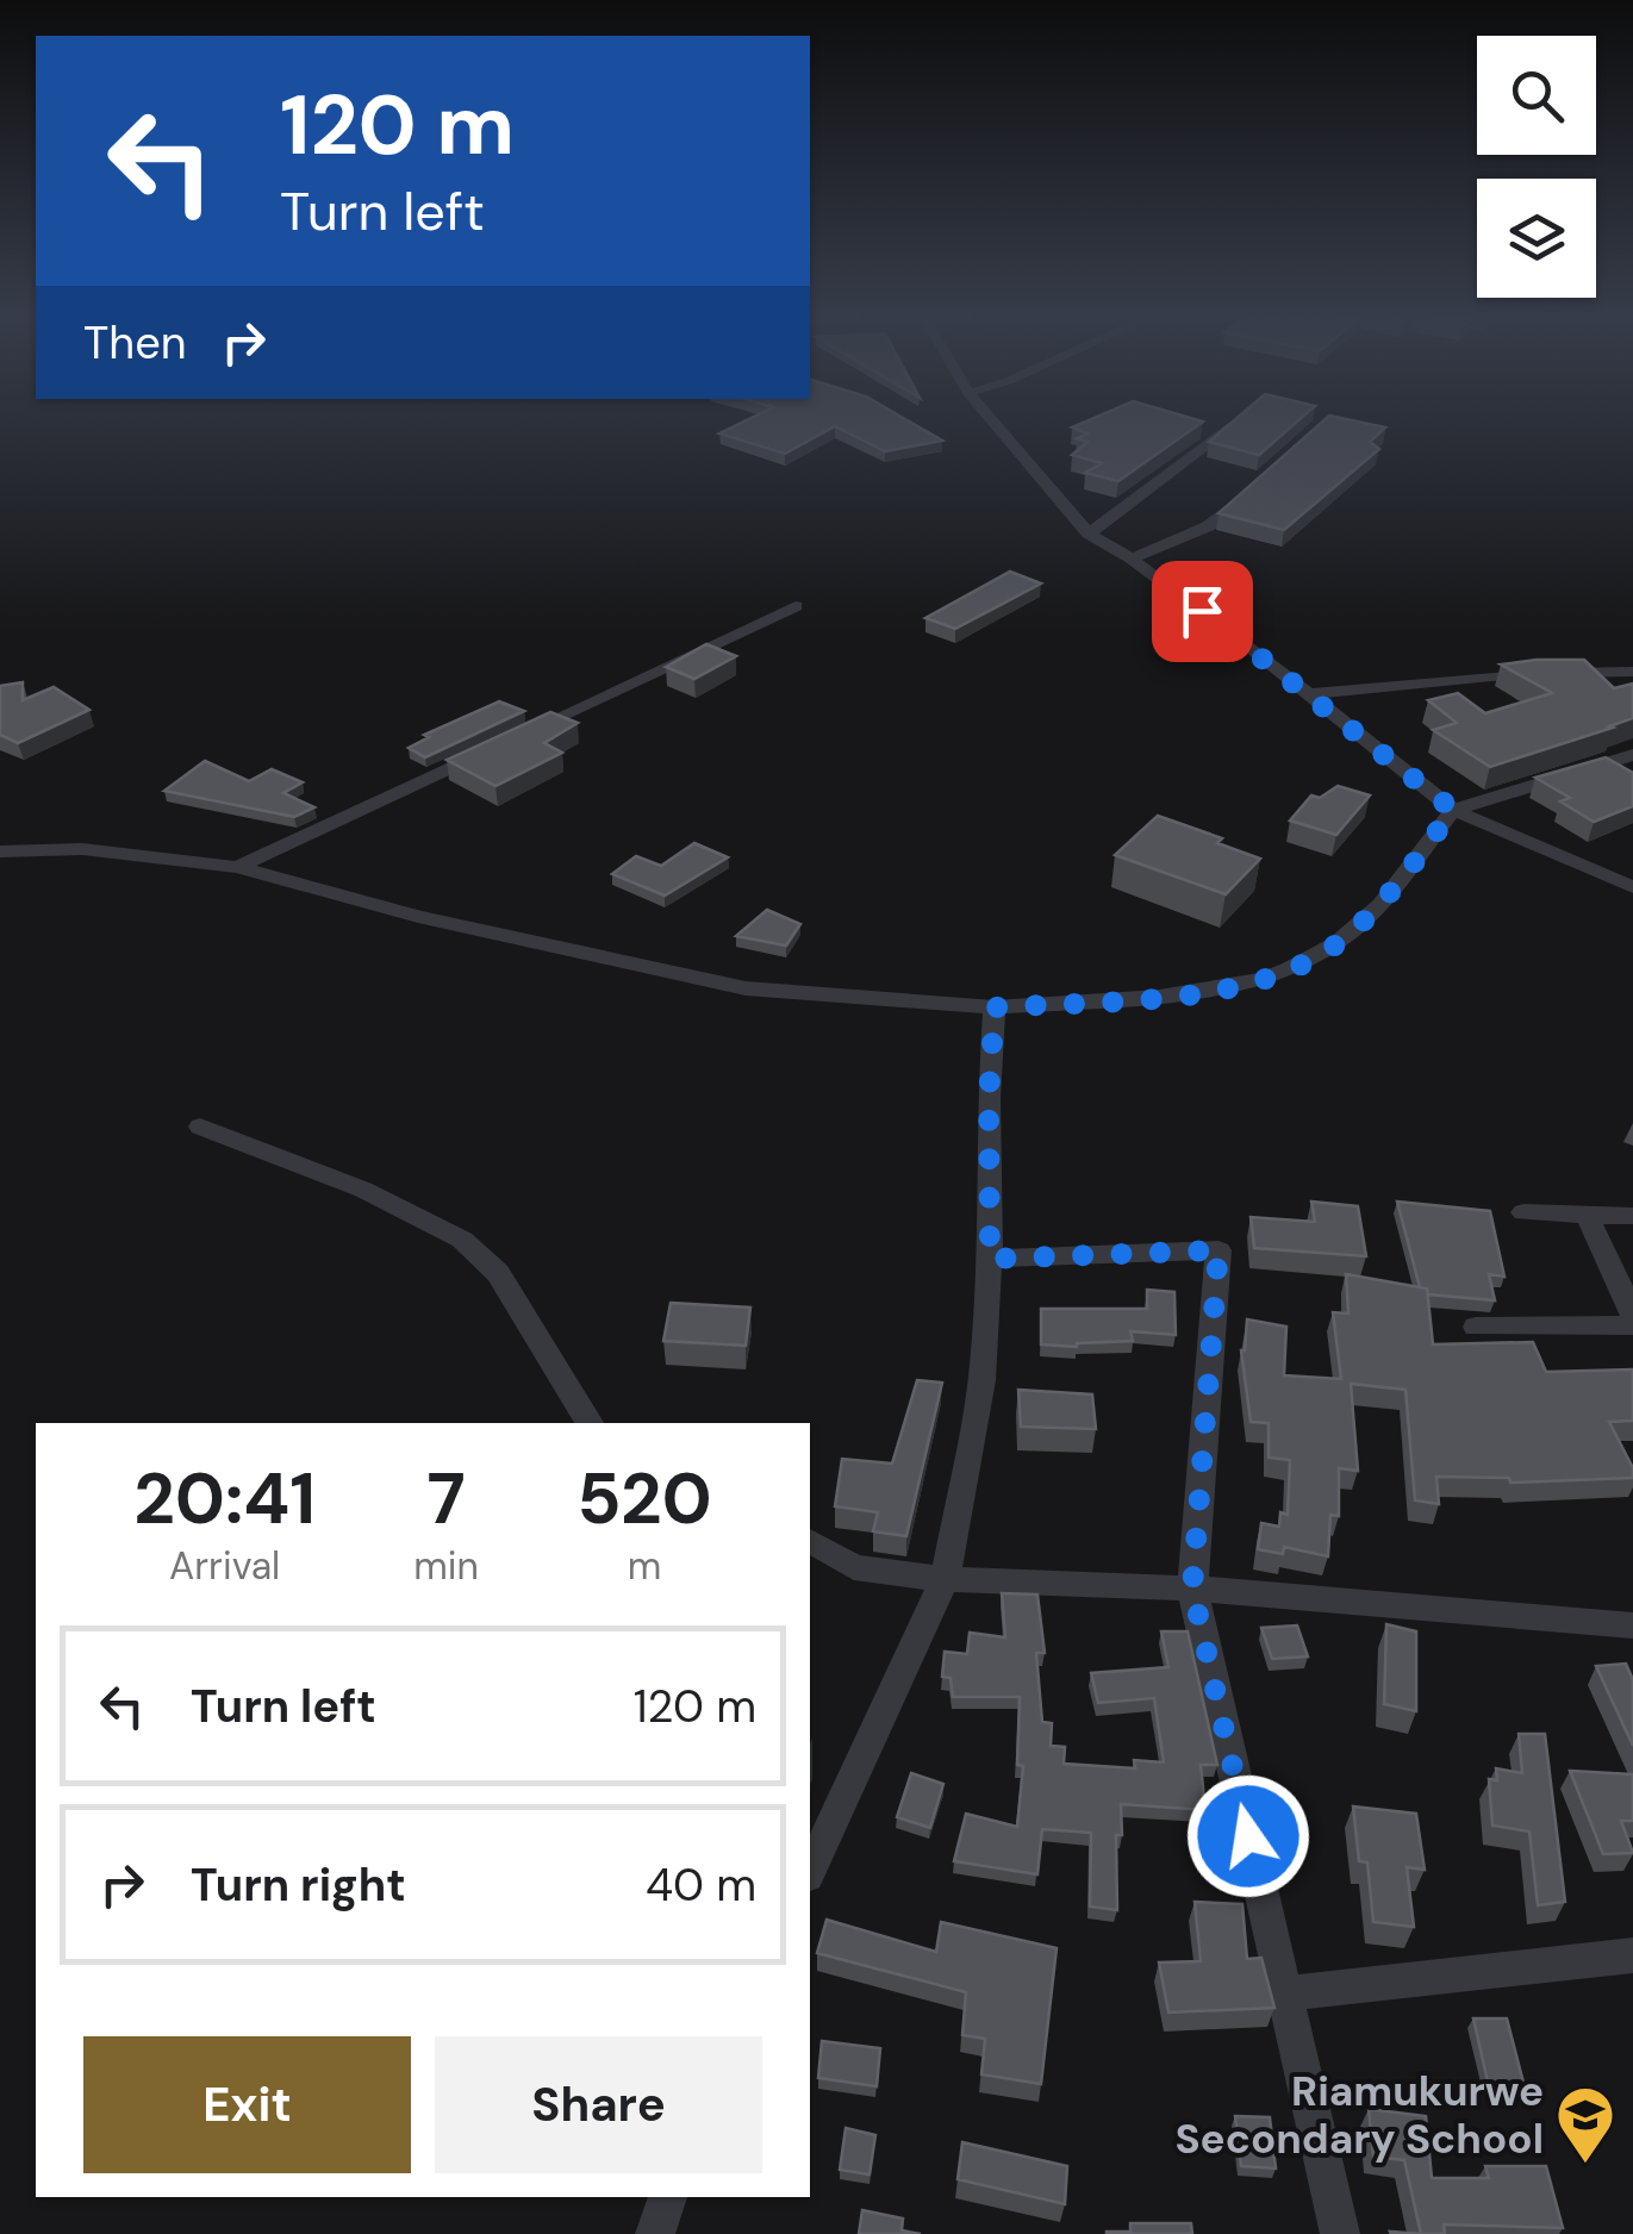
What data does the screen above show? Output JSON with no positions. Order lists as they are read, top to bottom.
{
  "places": {
    "school or university": ["Riamukurwe Secondary School"]
  },
  "page": {
    "turn": ["120 m", "Turn left"],
    "then": "Then",
    "eta": [
      "20:41",
      "Arrival",
      "7",
      "min",
      "520",
      "m"
    ],
    "list": [
      {
        "name": "Turn left",
        "value": "120 m"
      },
      {
        "name": "Turn right",
        "value": "40 m"
      }
    ],
    "buttons": ["Exit", "Share"]
  }
}
